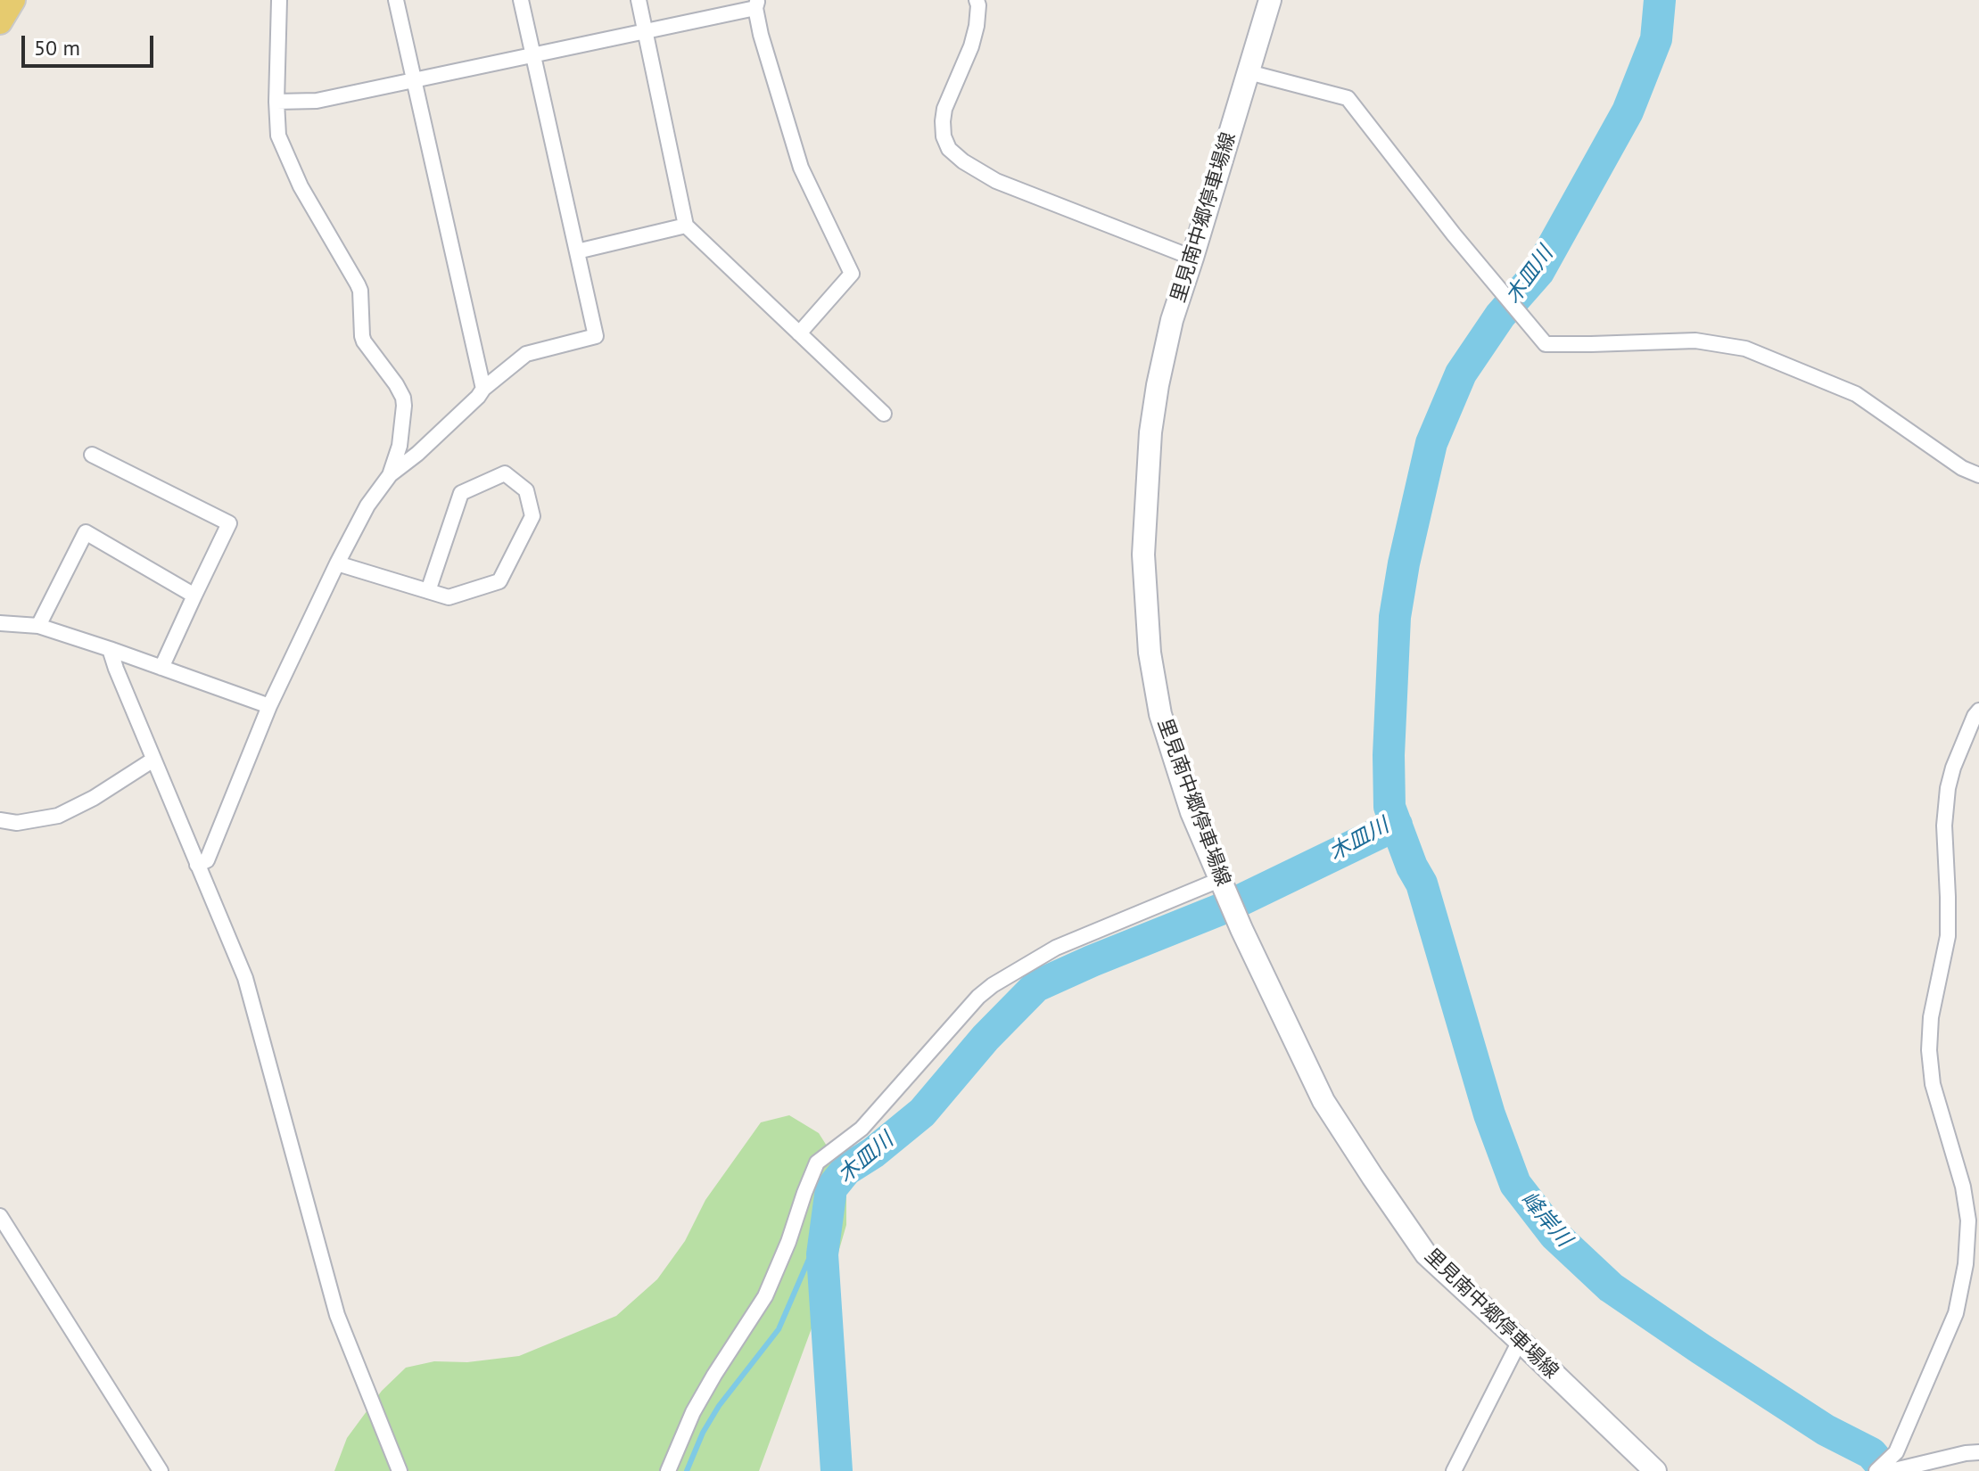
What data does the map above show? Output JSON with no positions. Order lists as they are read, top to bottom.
{
  "streets": {
    "main road": ["里見南中郷停車場線"]
  },
  "water": ["木皿川", "峰岸川"],
  "scale_bar": "50 m"
}
